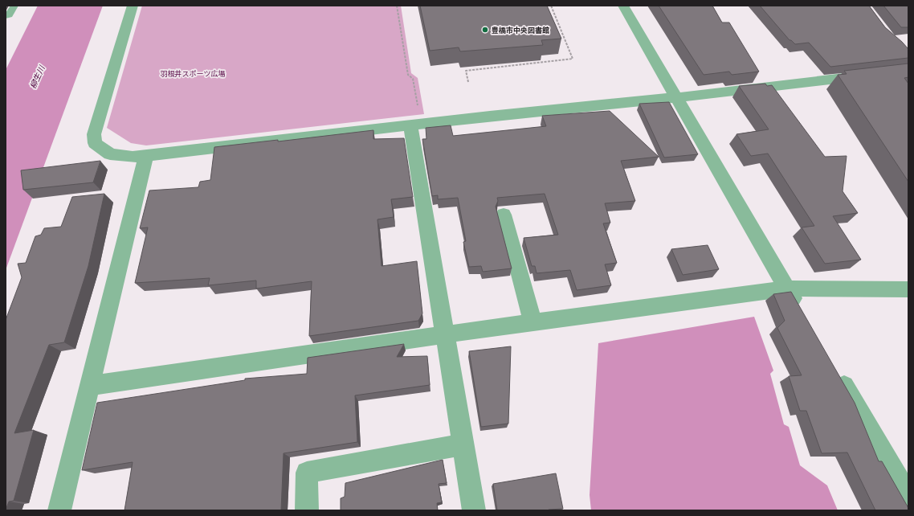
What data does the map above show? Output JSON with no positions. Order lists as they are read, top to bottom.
{
  "water": ["柳生川"],
  "parks": ["羽根井スポーツ広場"],
  "places": ["豊橋市中央図書館"]
}
